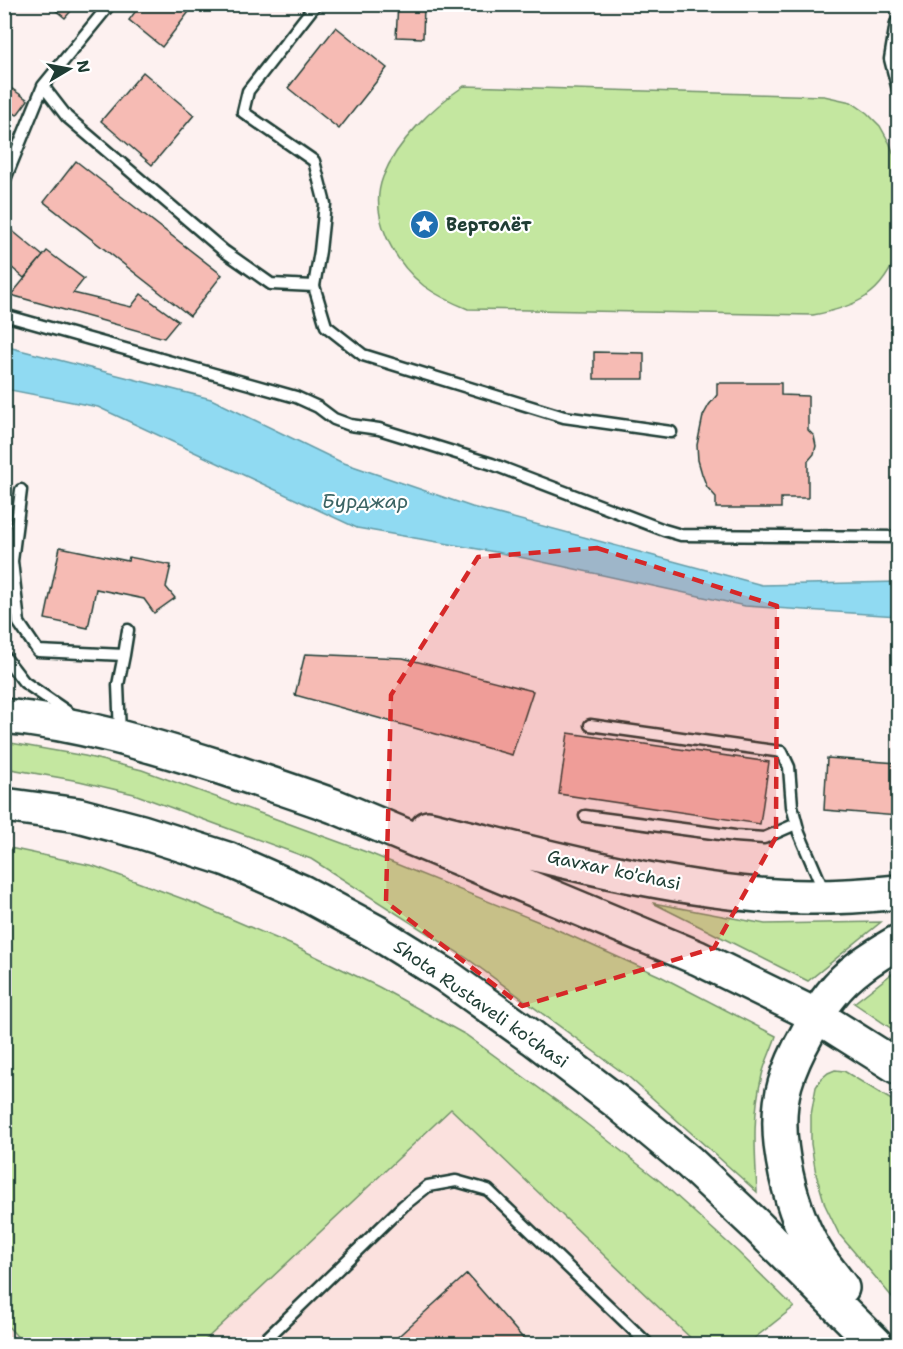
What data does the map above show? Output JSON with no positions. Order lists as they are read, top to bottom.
{
  "streets": {
    "main road": ["Gavxar ko'chasi", "Shota Rustaveli ko'chasi"]
  },
  "water": ["Бурджар"],
  "places": {
    "place": ["Вертолёт"]
  },
  "north": "right"
}
